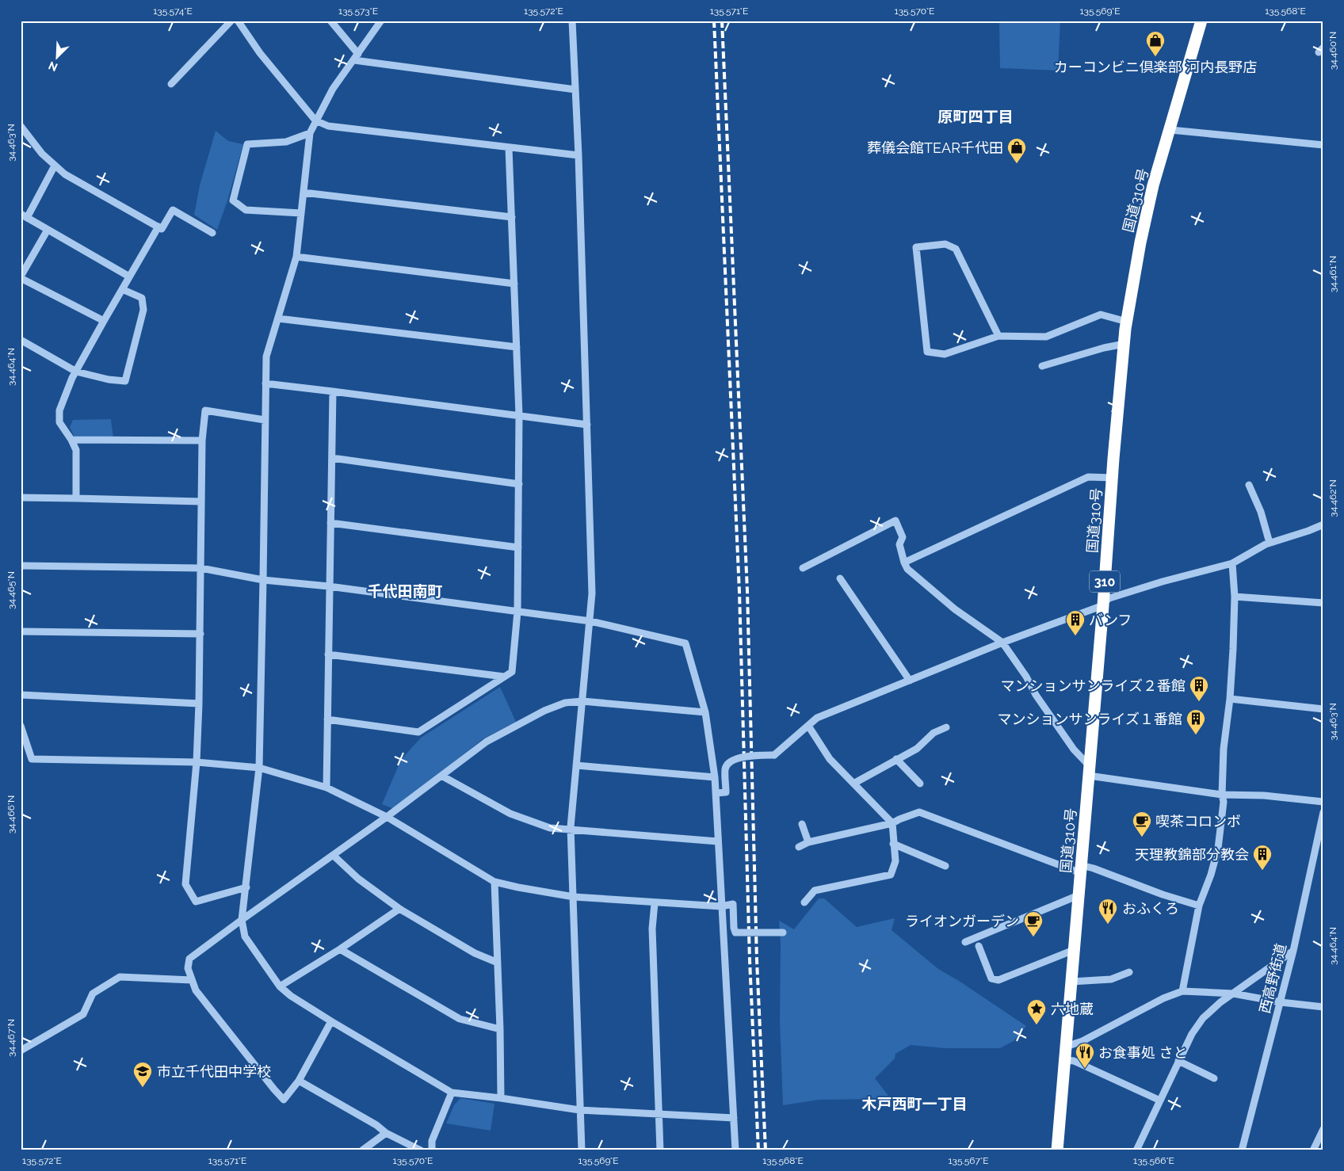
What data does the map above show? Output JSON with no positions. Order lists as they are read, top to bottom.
{
  "streets": {
    "highway": ["国道310号", "310"],
    "street": ["西高野街道"]
  },
  "districts": ["原町四丁目", "千代田南町", "木戸西町一丁目"],
  "places": {
    "shop": ["カーコンビニ倶楽部 河内長野店", "葬儀会館TEAR千代田"],
    "building": [
      "バンフ",
      "マンションサンライズ２番館",
      "マンションサンライズ１番館",
      "天理教錦部分教会"
    ],
    "cafe": ["喫茶コロンボ", "ライオンガーデン"],
    "restaurant": ["おふくろ", "お食事処 さと"],
    "place": ["六地蔵"],
    "school or university": ["市立千代田中学校"]
  },
  "north": "bottom left",
  "coordinates": [
    "135.574°E",
    "135.573°E",
    "135.572°E",
    "135.571°E",
    "135.570°E",
    "135.569°E",
    "135.568°E",
    "34.460°N",
    "34.463°N",
    "34.461°N",
    "34.464°N",
    "34.462°N",
    "34.465°N",
    "34.466°N",
    "34.467°N",
    "135.567°E",
    "135.566°E"
  ]
}
